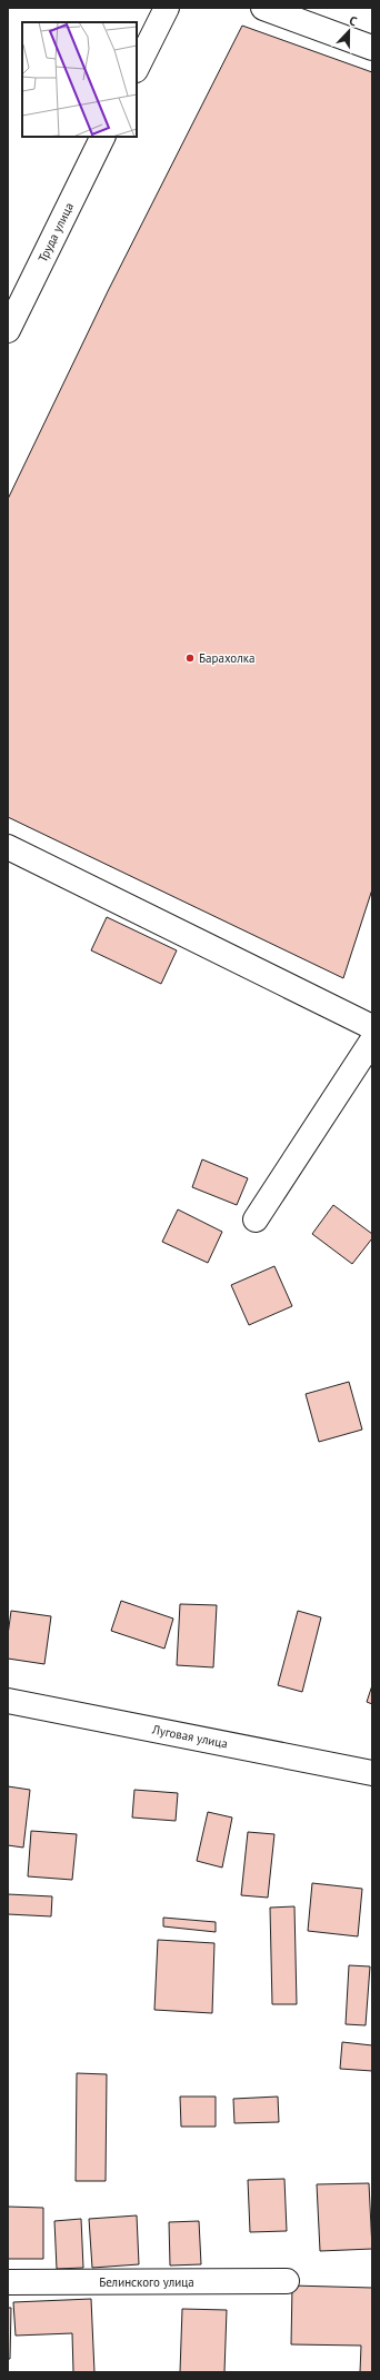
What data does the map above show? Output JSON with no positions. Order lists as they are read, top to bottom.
{
  "streets": {
    "street": ["Труда улица", "Луговая улица", "Белинского улица"]
  },
  "places": ["Барахолка"],
  "north": "top"
}
